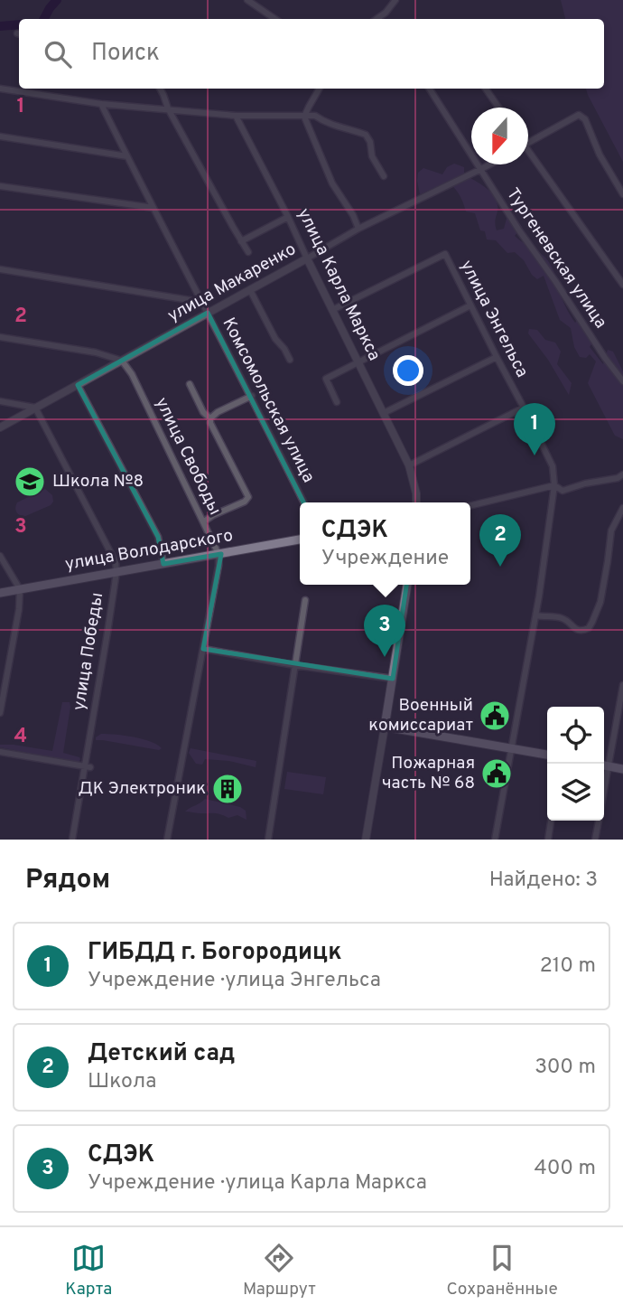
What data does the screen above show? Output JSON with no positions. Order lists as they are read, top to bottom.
{
  "streets": {
    "main road": ["улица Володарского"],
    "street": [
      "Тургеневская улица",
      "улица Макаренко",
      "улица Карла Маркса",
      "улица Энгельса",
      "Комсомольская улица",
      "улица Свободы",
      "улица Победы"
    ]
  },
  "crossings": [
    ["Тургеневская улица", "улица Макаренко"],
    ["улица Макаренко", "улица Карла Маркса"],
    ["улица Макаренко", "Комсомольская улица"],
    ["улица Макаренко", "улица Свободы"],
    ["улица Макаренко", "улица Победы"],
    ["улица Карла Маркса", "улица Энгельса"],
    ["улица Свободы", "улица Володарского"],
    ["улица Володарского", "улица Победы"]
  ],
  "places": {
    "school or university": ["Школа №8"],
    "public building": ["Военный комиссариат", "Пожарная часть № 68"],
    "building": ["ДК Электроник"]
  },
  "north": "bottom",
  "page": {
    "search": "Поиск",
    "pins": ["1", "2", "3"],
    "popup": ["СДЭК", "Учреждение"],
    "heading": ["Рядом", "Найдено: 3"],
    "list": [
      {
        "mark": "1",
        "name": "ГИБДД г. Богородицк",
        "note": "Учреждение · улица Энгельса",
        "value": "210 m"
      },
      {
        "mark": "2",
        "name": "Детский сад",
        "note": "Школа",
        "value": "300 m"
      },
      {
        "mark": "3",
        "name": "СДЭК",
        "note": "Учреждение · улица Карла Маркса",
        "value": "400 m"
      }
    ],
    "nav": ["Карта", "Маршрут", "Сохранённые"]
  },
  "grid": {
    "rows": [
      "1",
      "2",
      "3",
      "4"
    ]
  }
}
